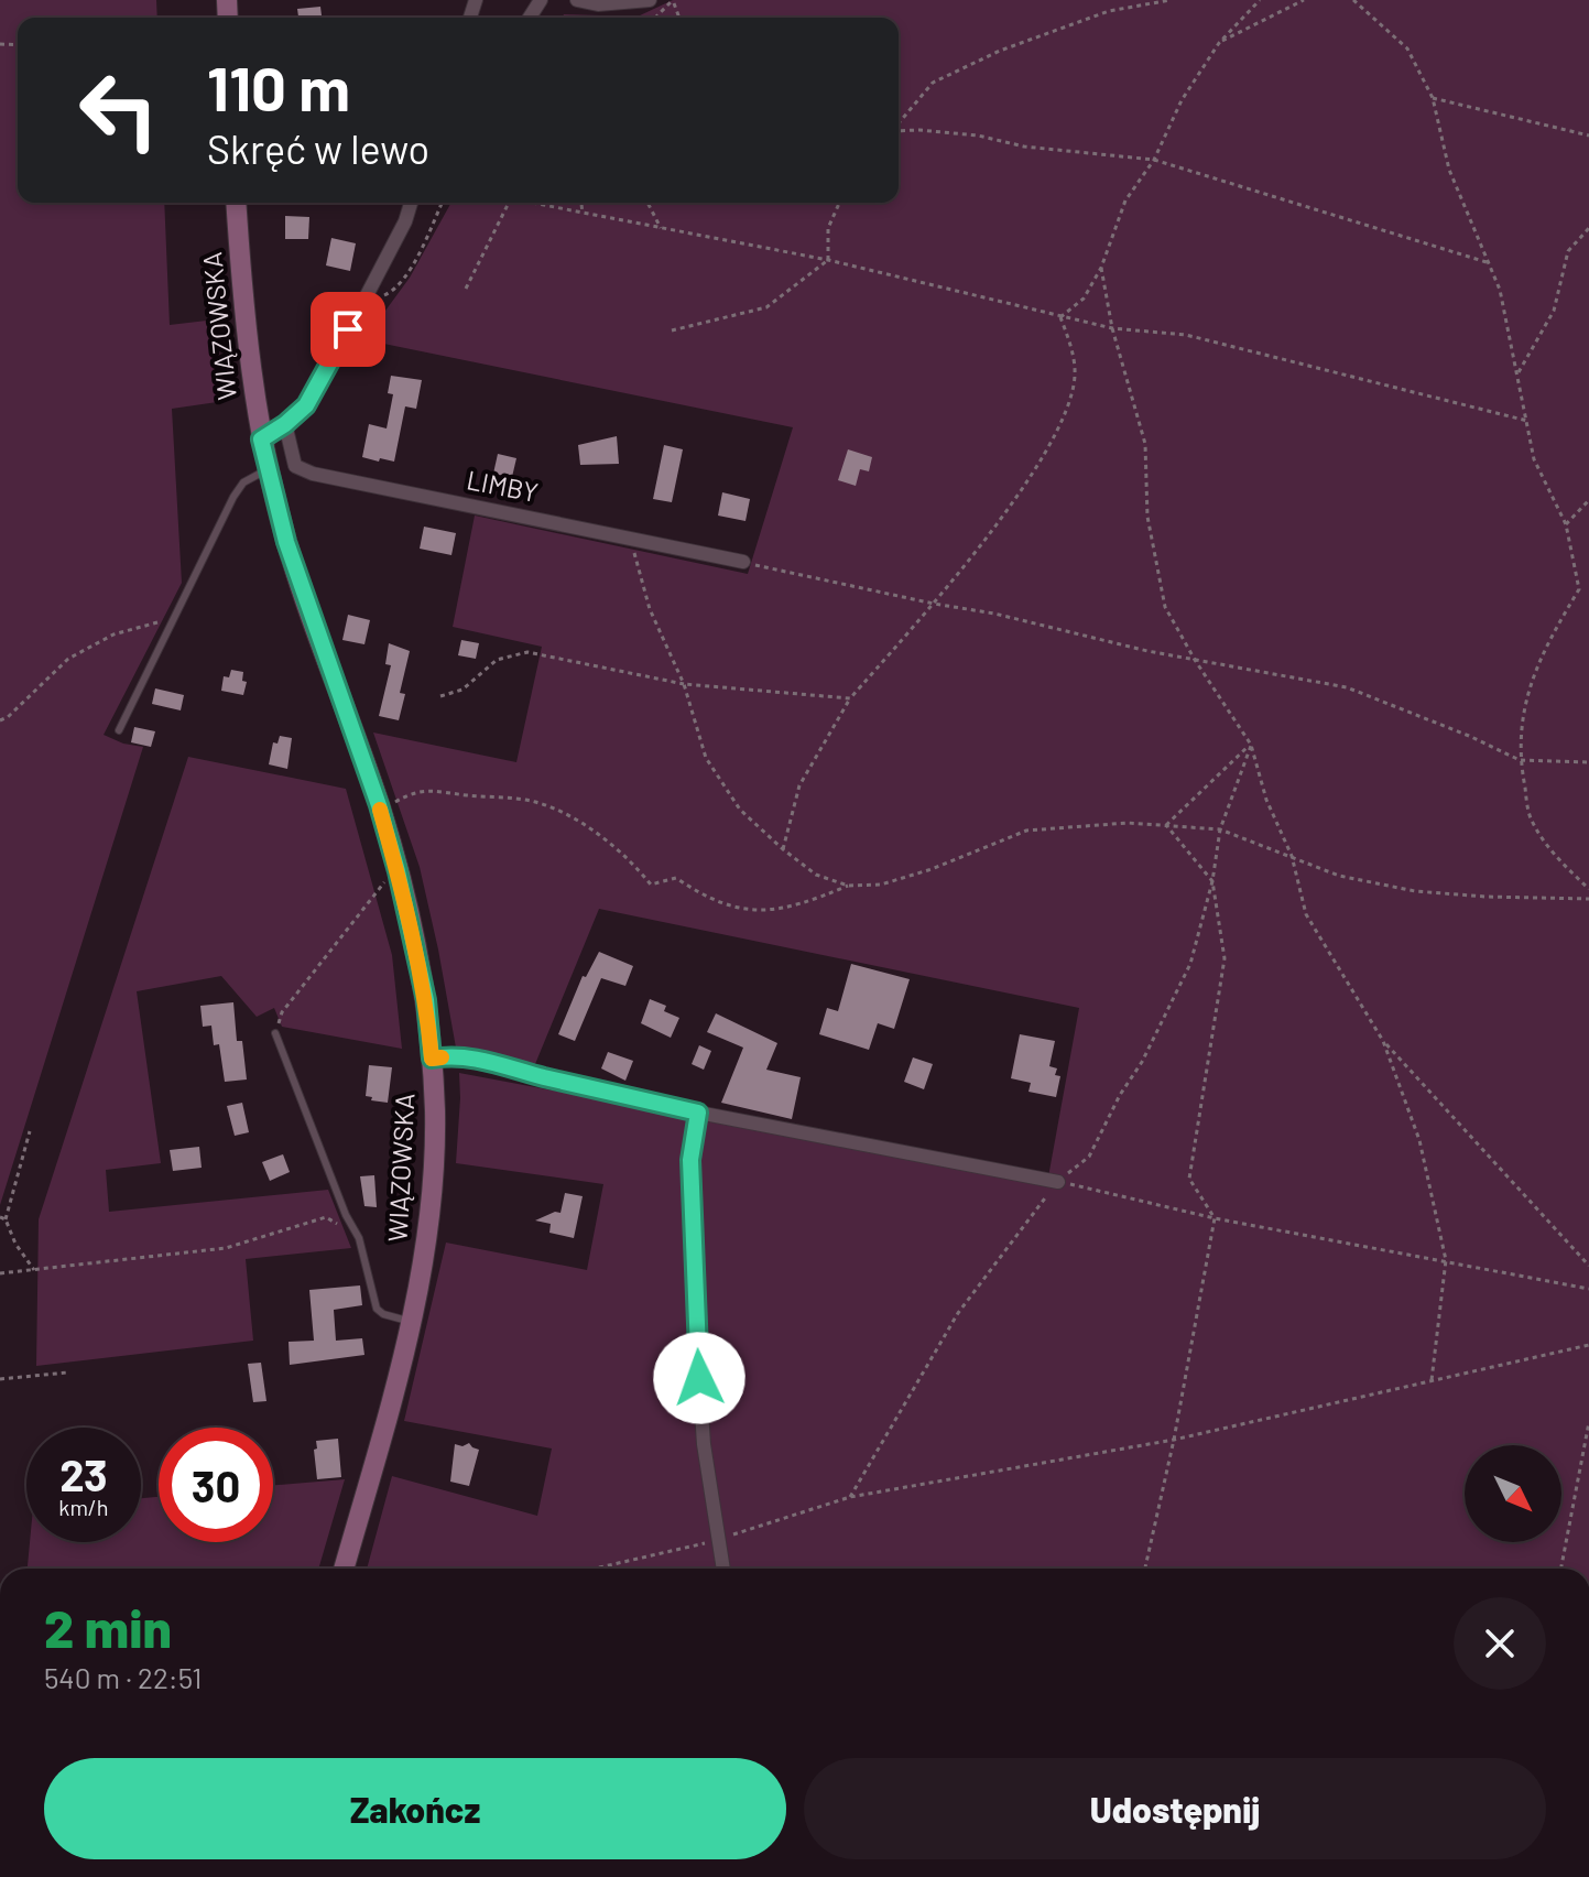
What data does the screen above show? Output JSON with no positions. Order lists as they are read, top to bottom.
{
  "streets": {
    "main road": ["WIĄZOWSKA"],
    "street": ["LIMBY"]
  },
  "north": "bottom right",
  "page": {
    "turn": ["110 m", "Skręć w lewo"],
    "speed": "23 km/h",
    "limit": "30",
    "heading": ["2 min", "540 m · 22:51"],
    "buttons": ["Zakończ", "Udostępnij"]
  }
}
